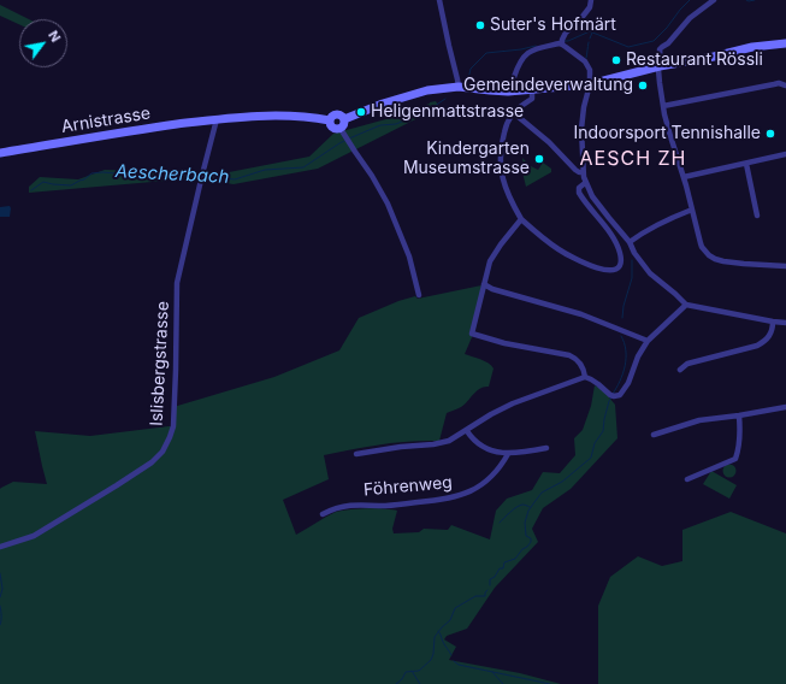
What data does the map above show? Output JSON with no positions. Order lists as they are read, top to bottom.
{
  "streets": {
    "street": ["Arnistrasse", "Islisbergstrasse", "Föhrenweg"]
  },
  "crossings": [
    ["Arnistrasse", "Islisbergstrasse"]
  ],
  "districts": ["AESCH ZH"],
  "water": ["Aescherbach"],
  "places": [
    "Suter's Hofmärt",
    "Restaurant Rössli",
    "Gemeindeverwaltung",
    "Heligenmattstrasse",
    "Indoorsport Tennishalle",
    "Kindergarten Museumstrasse"
  ],
  "north": "top right"
}
